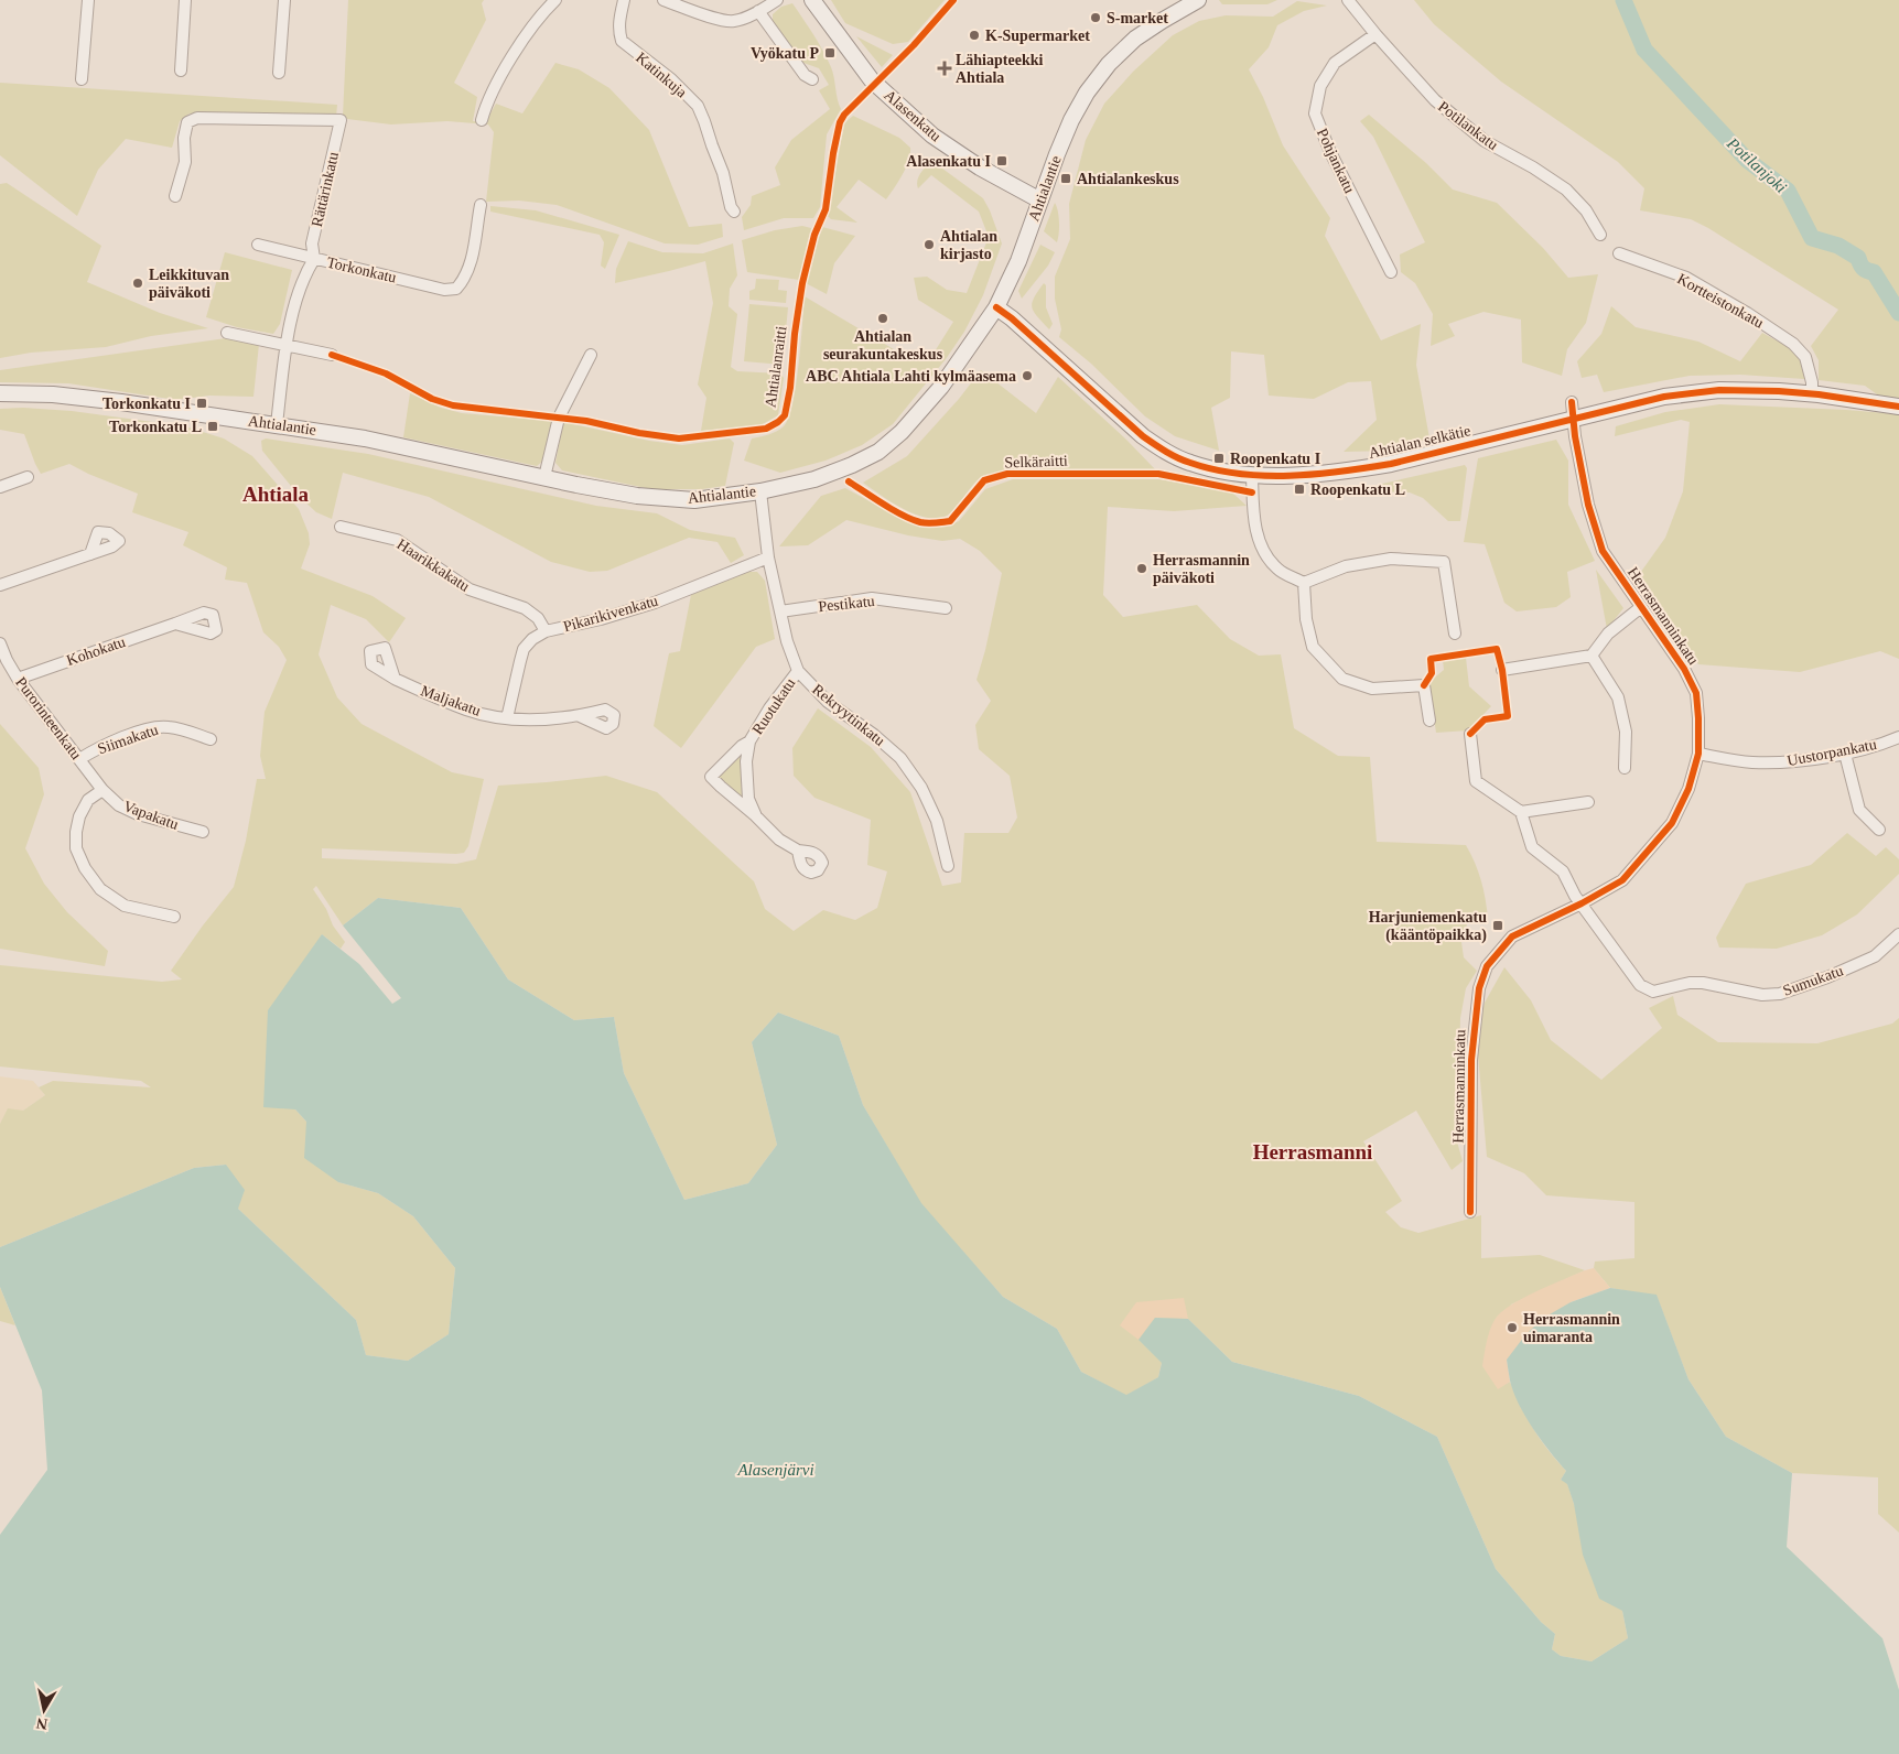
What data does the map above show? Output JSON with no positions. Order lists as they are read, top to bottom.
{
  "streets": {
    "main road": ["Alasenkatu", "Ahtialantie", "Ahtialan selkätie"],
    "street": [
      "Katinkuja",
      "Potilankatu",
      "Pohjankatu",
      "Rättärinkatu",
      "Torkonkatu",
      "Kortteistonkatu",
      "Haarikkakatu",
      "Pestikatu",
      "Pikarikivenkatu",
      "Herrasmanninkatu",
      "Kohokatu",
      "Maljakatu",
      "Ruotukatu",
      "Rekryytinkatu",
      "Purorinteenkatu",
      "Siimakatu",
      "Uustorpankatu",
      "Vapakatu",
      "Sumukatu"
    ],
    "cycle path": ["Ahtialanraitti", "Selkäraitti"]
  },
  "crossings": [
    ["Alasenkatu", "Ahtialantie"],
    ["Potilankatu", "Pohjankatu"],
    ["Ahtialantie", "Torkonkatu"],
    ["Ahtialantie", "Ahtialan selkätie"],
    ["Ahtialantie", "Rekryytinkatu"],
    ["Rättärinkatu", "Torkonkatu"],
    ["Kortteistonkatu", "Ahtialan selkätie"],
    ["Ahtialan selkätie", "Herrasmanninkatu"],
    ["Haarikkakatu", "Pikarikivenkatu"],
    ["Pestikatu", "Rekryytinkatu"],
    ["Pikarikivenkatu", "Maljakatu"],
    ["Pikarikivenkatu", "Rekryytinkatu"],
    ["Herrasmanninkatu", "Uustorpankatu"],
    ["Herrasmanninkatu", "Sumukatu"],
    ["Kohokatu", "Purorinteenkatu"],
    ["Ruotukatu", "Rekryytinkatu"],
    ["Purorinteenkatu", "Siimakatu"],
    ["Purorinteenkatu", "Vapakatu"]
  ],
  "districts": ["Ahtiala", "Herrasmanni"],
  "water": ["Potilanjoki", "Alasenjärvi"],
  "places": {
    "other": [
      "S-market",
      "K-Supermarket",
      "Ahtialan kirjasto",
      "Leikkituvan päiväkoti",
      "Ahtialan seurakuntakeskus",
      "ABC Ahtiala Lahti kylmäasema",
      "Herrasmannin päiväkoti",
      "Herrasmannin uimaranta"
    ],
    "transit": [
      "Vyökatu P",
      "Alasenkatu I",
      "Ahtialankeskus",
      "Torkonkatu I",
      "Torkonkatu L",
      "Roopenkatu I",
      "Roopenkatu L",
      "Harjuniemenkatu (kääntöpaikka)"
    ],
    "health": ["Lähiapteekki Ahtiala"]
  },
  "north": "bottom"
}
